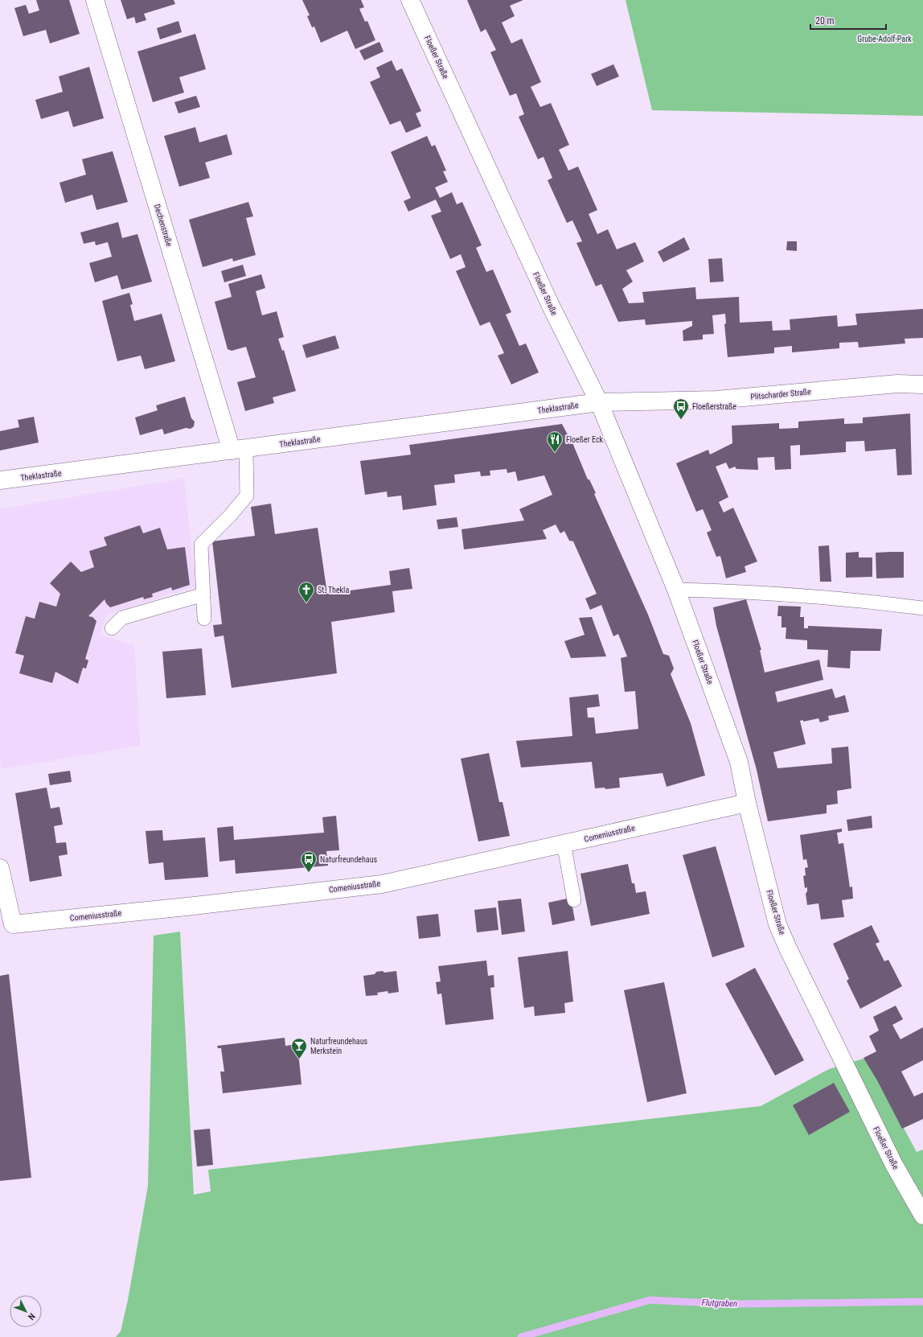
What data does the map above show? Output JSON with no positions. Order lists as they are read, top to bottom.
{
  "streets": {
    "street": [
      "Floeßer Straße",
      "Dechenstraße",
      "Plitscharder Straße",
      "Theklastraße",
      "Comeniusstraße"
    ]
  },
  "crossings": [
    ["Floeßer Straße", "Plitscharder Straße"],
    ["Floeßer Straße", "Theklastraße"],
    ["Floeßer Straße", "Comeniusstraße"],
    ["Dechenstraße", "Theklastraße"],
    ["Plitscharder Straße", "Theklastraße"]
  ],
  "water": ["Flutgraben"],
  "parks": ["Grube-Adolf-Park"],
  "places": {
    "bus stop": ["Floeßerstraße", "Naturfreundehaus"],
    "restaurant": ["Floeßer Eck"],
    "church": ["St. Thekla"],
    "bar": ["Naturfreundehaus Merkstein"]
  },
  "scale_bar": "20 m",
  "north": "bottom right"
}
